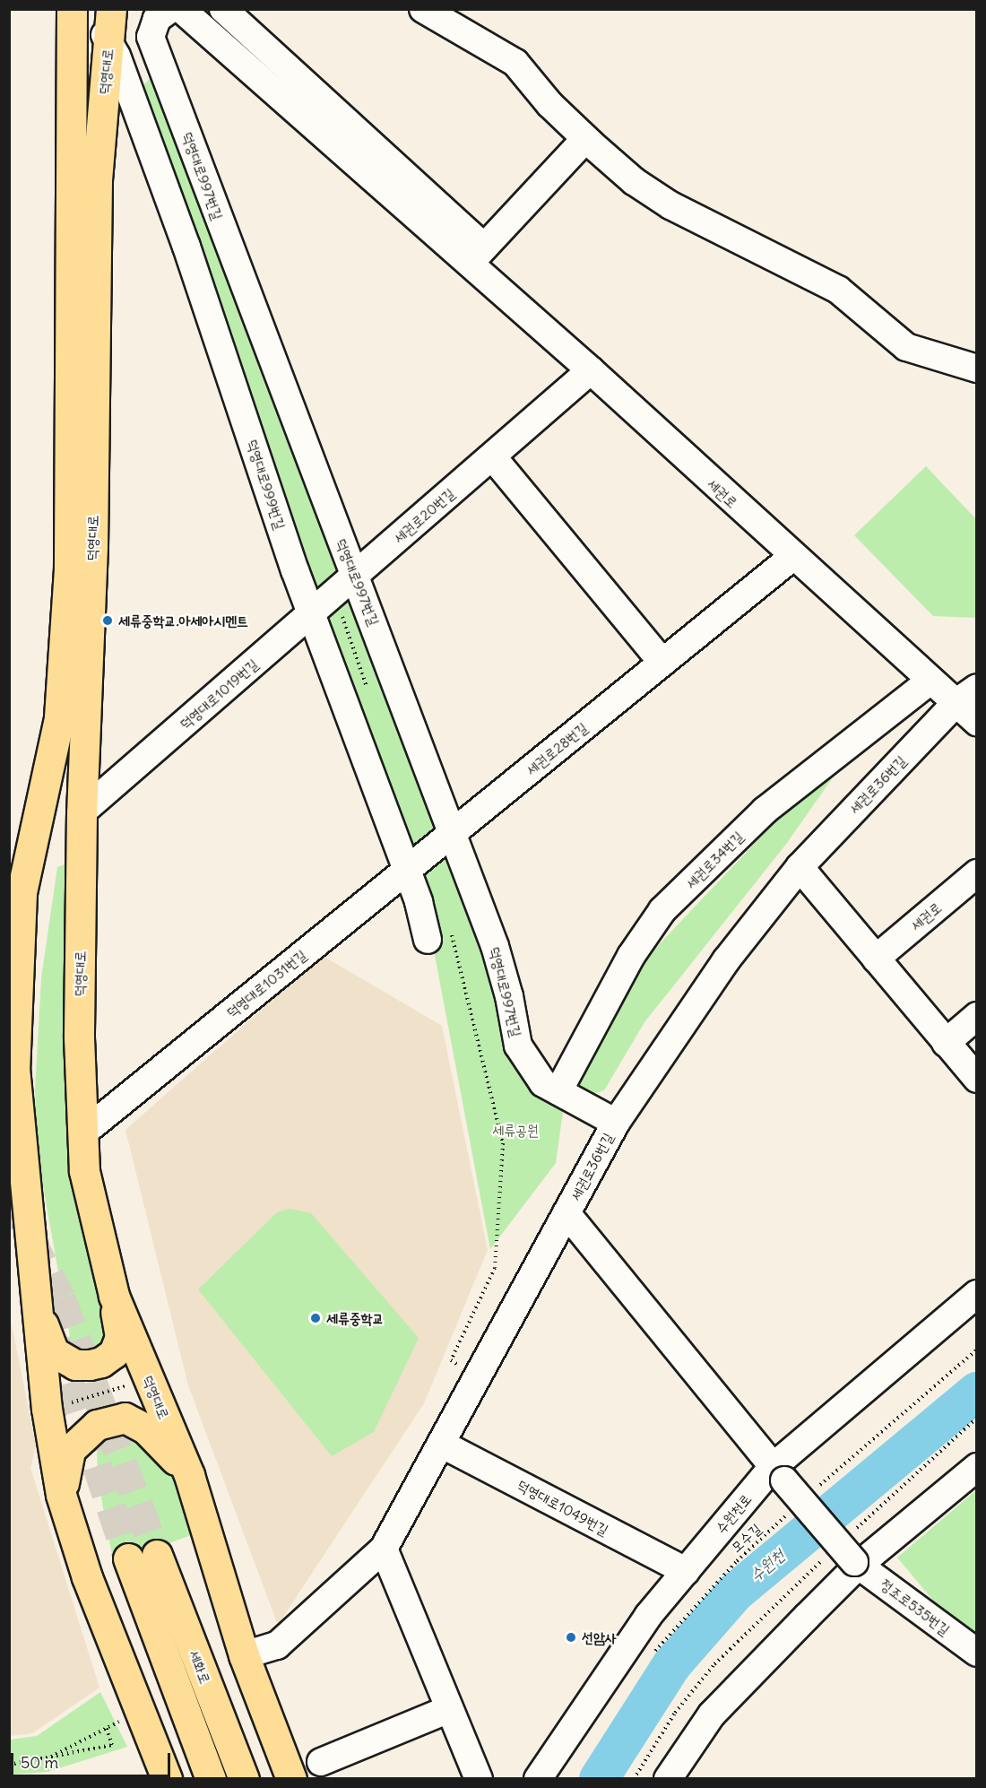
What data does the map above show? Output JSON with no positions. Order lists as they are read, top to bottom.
{
  "streets": {
    "main road": ["덕영대로", "세화로"],
    "street": [
      "덕영대로997번길",
      "덕영대로999번길",
      "세권로",
      "세권로20번길",
      "덕영대로1019번길",
      "세권로28번길",
      "세권로36번길",
      "세권로34번길",
      "덕영대로1031번길",
      "덕영대로1049번길",
      "수원천로",
      "정조로535번길"
    ],
    "path": ["모수길"]
  },
  "crossings": [
    ["덕영대로", "덕영대로999번길"],
    ["덕영대로", "덕영대로1019번길"],
    ["덕영대로", "덕영대로1031번길"],
    ["덕영대로997번길", "세권로20번길"],
    ["덕영대로997번길", "덕영대로1019번길"],
    ["덕영대로997번길", "세권로28번길"],
    ["덕영대로997번길", "세권로36번길"],
    ["덕영대로997번길", "세권로34번길"],
    ["덕영대로997번길", "덕영대로1031번길"],
    ["덕영대로999번길", "덕영대로1019번길"],
    ["덕영대로999번길", "덕영대로1031번길"],
    ["세권로", "세권로20번길"],
    ["세권로", "세권로28번길"],
    ["세권로", "세권로36번길"],
    ["세권로", "세권로34번길"],
    ["세권로20번길", "덕영대로1019번길"],
    ["세권로28번길", "덕영대로1031번길"],
    ["세권로36번길", "수원천로"],
    ["세권로36번길", "정조로535번길"],
    ["덕영대로1049번길", "수원천로"]
  ],
  "water": ["수원천"],
  "parks": ["세류공원"],
  "places": ["세류중학교.아세아시멘트", "세류중학교", "선암사"],
  "scale_bar": "50 m"
}
